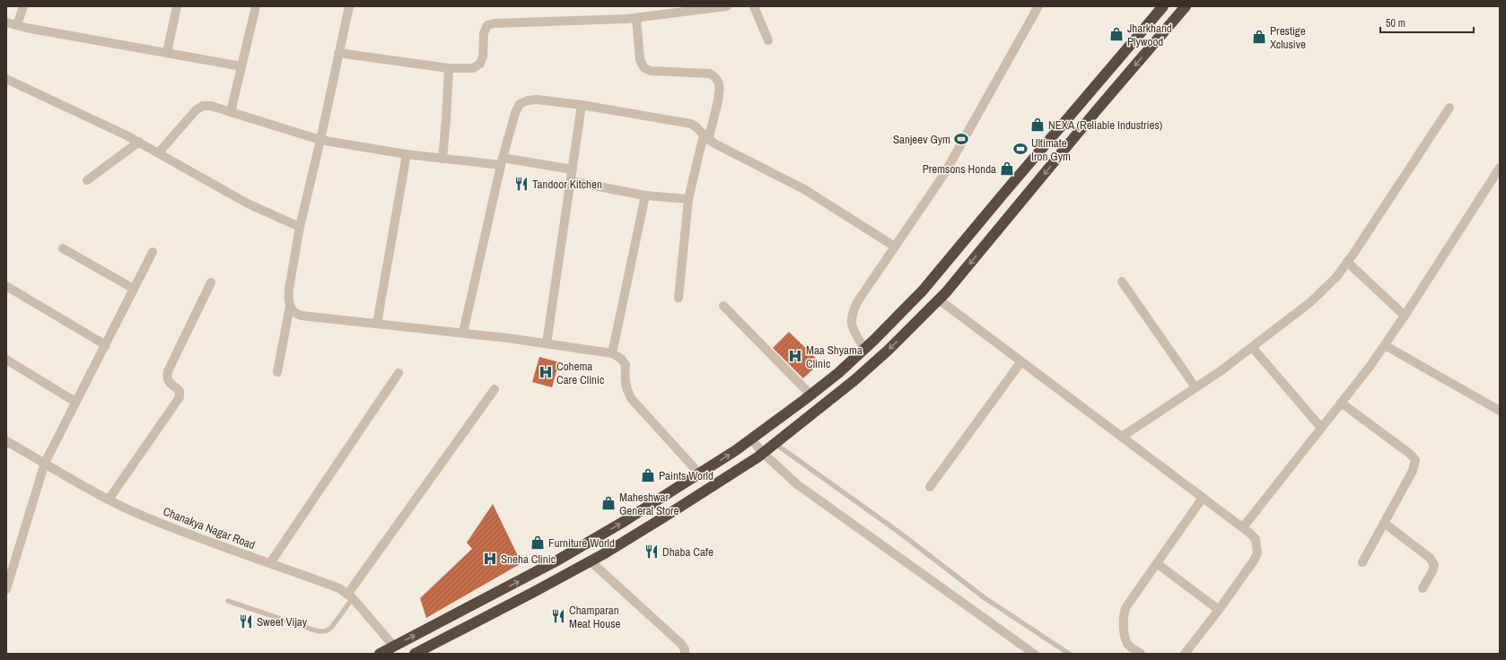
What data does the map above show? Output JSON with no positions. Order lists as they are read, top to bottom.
{
  "streets": {
    "street": ["Chanakya Nagar Road"]
  },
  "places": {
    "shop": [
      "Jharkhand Plywood",
      "Prestige Xclusive",
      "NEXA (Reliable Industries)",
      "Premsons Honda",
      "Paints World",
      "Maheshwar General Store",
      "Furniture World"
    ],
    "sports": ["Sanjeev Gym", "Ultimate Iron Gym"],
    "restaurant": [
      "Tandoor Kitchen",
      "Dhaba Cafe",
      "Champaran Meat House",
      "Sweet Vijay"
    ],
    "hospital": ["Maa Shyama Clinic", "Cohema Care Clinic", "Sneha Clinic"]
  },
  "scale_bar": "50 m"
}
